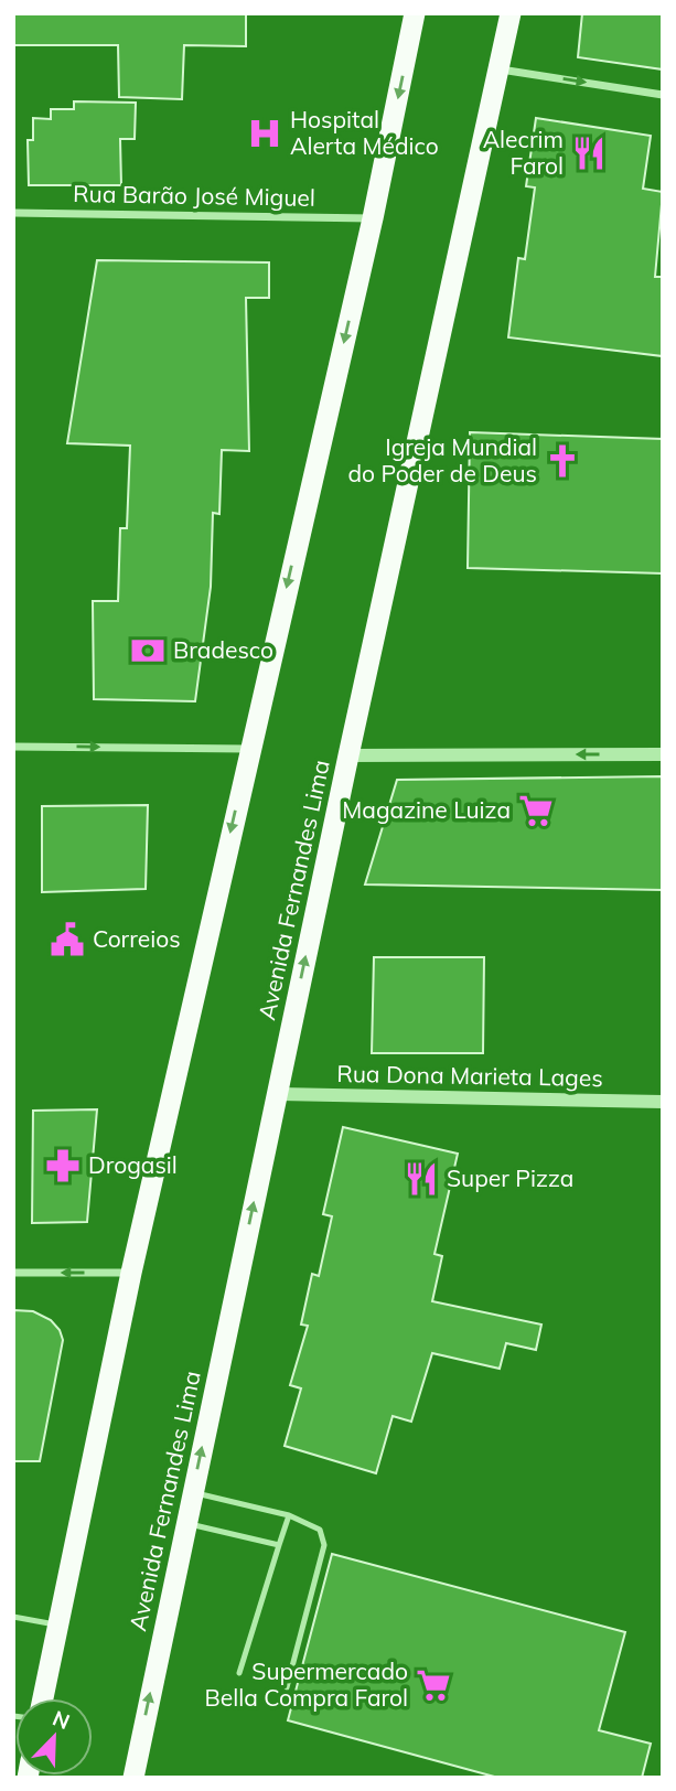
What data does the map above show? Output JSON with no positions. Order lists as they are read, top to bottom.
{
  "streets": {
    "highway": ["Avenida Fernandes Lima"],
    "street": ["Rua Barão José Miguel", "Rua Dona Marieta Lages"]
  },
  "crossings": [
    ["Avenida Fernandes Lima", "Rua Dona Marieta Lages"]
  ],
  "places": {
    "hospital": ["Hospital Alerta Médico"],
    "restaurant": ["Alecrim Farol", "Super Pizza"],
    "church": ["Igreja Mundial do Poder de Deus"],
    "bank": ["Bradesco"],
    "supermarket": ["Magazine Luiza", "Supermercado Bella Compra Farol"],
    "public building": ["Correios"],
    "pharmacy": ["Drogasil"]
  },
  "north": "top right"
}
